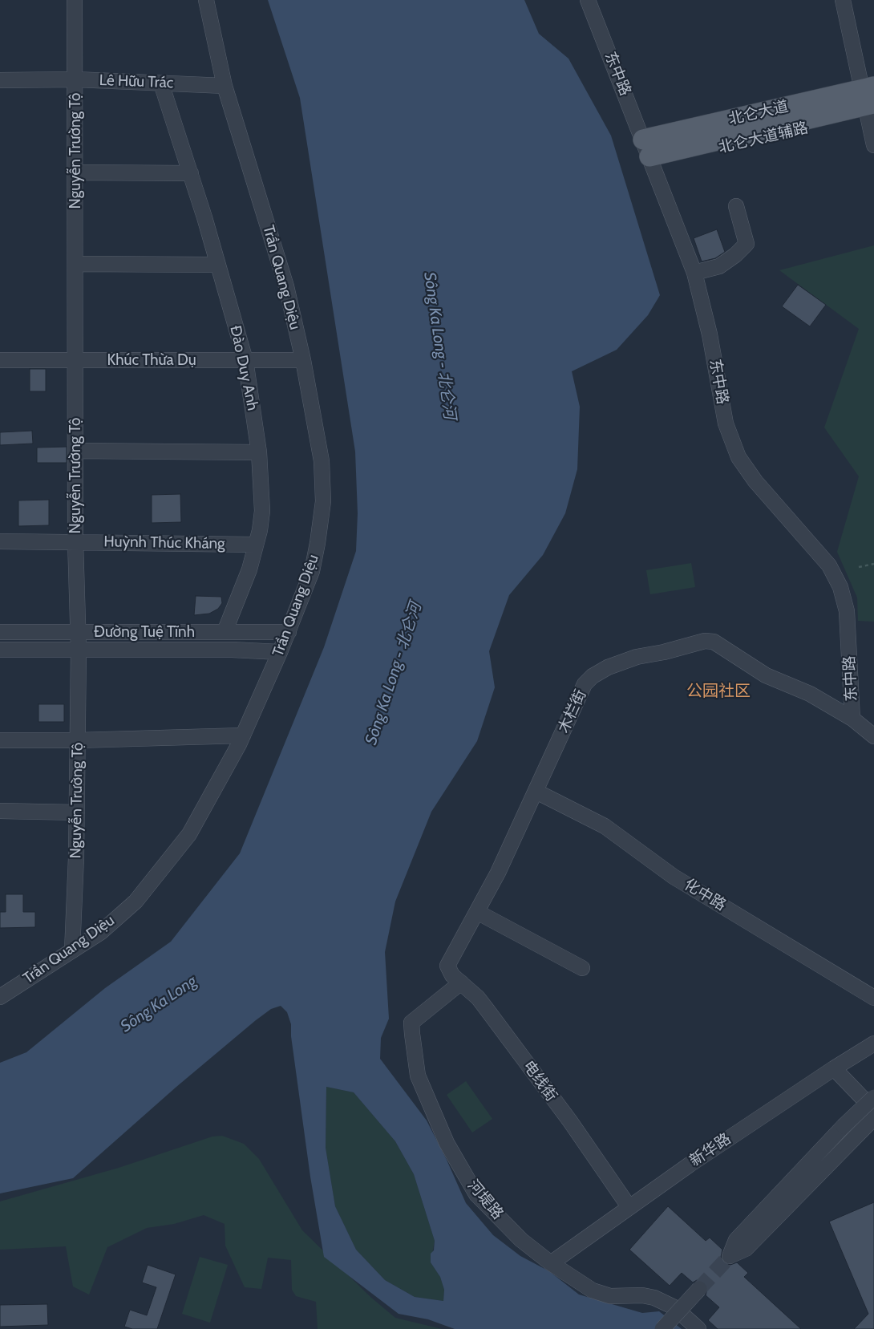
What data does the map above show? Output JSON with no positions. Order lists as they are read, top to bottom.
{
  "streets": {
    "main road": ["北仑大道"],
    "street": [
      "东中路",
      "Lê Hữu Trác",
      "Nguyễn Trường Tộ",
      "Trần Quang Diệu",
      "Khúc Thừa Dụ",
      "Đào Duy Anh",
      "Huỳnh Thúc Kháng",
      "Đường Tuệ Tĩnh",
      "木栏街",
      "化中路",
      "电线街",
      "新华路",
      "河堤路"
    ]
  },
  "crossings": [
    ["东中路", "北仑大道"],
    ["东中路", "木栏街"],
    ["Lê Hữu Trác", "Nguyễn Trường Tộ"],
    ["Lê Hữu Trác", "Trần Quang Diệu"],
    ["Lê Hữu Trác", "Đào Duy Anh"],
    ["Nguyễn Trường Tộ", "Trần Quang Diệu"],
    ["Nguyễn Trường Tộ", "Khúc Thừa Dụ"],
    ["Nguyễn Trường Tộ", "Huỳnh Thúc Kháng"],
    ["Nguyễn Trường Tộ", "Đường Tuệ Tĩnh"],
    ["Trần Quang Diệu", "Khúc Thừa Dụ"],
    ["Trần Quang Diệu", "Đường Tuệ Tĩnh"],
    ["Khúc Thừa Dụ", "Đào Duy Anh"],
    ["Đào Duy Anh", "Huỳnh Thúc Kháng"],
    ["Đào Duy Anh", "Đường Tuệ Tĩnh"],
    ["木栏街", "化中路"],
    ["木栏街", "电线街"],
    ["电线街", "新华路"],
    ["电线街", "河堤路"],
    ["新华路", "河堤路"]
  ],
  "districts": ["公园社区"],
  "water": ["Sông Ka Long - 北仑河", "Sông Ka Long"]
}
